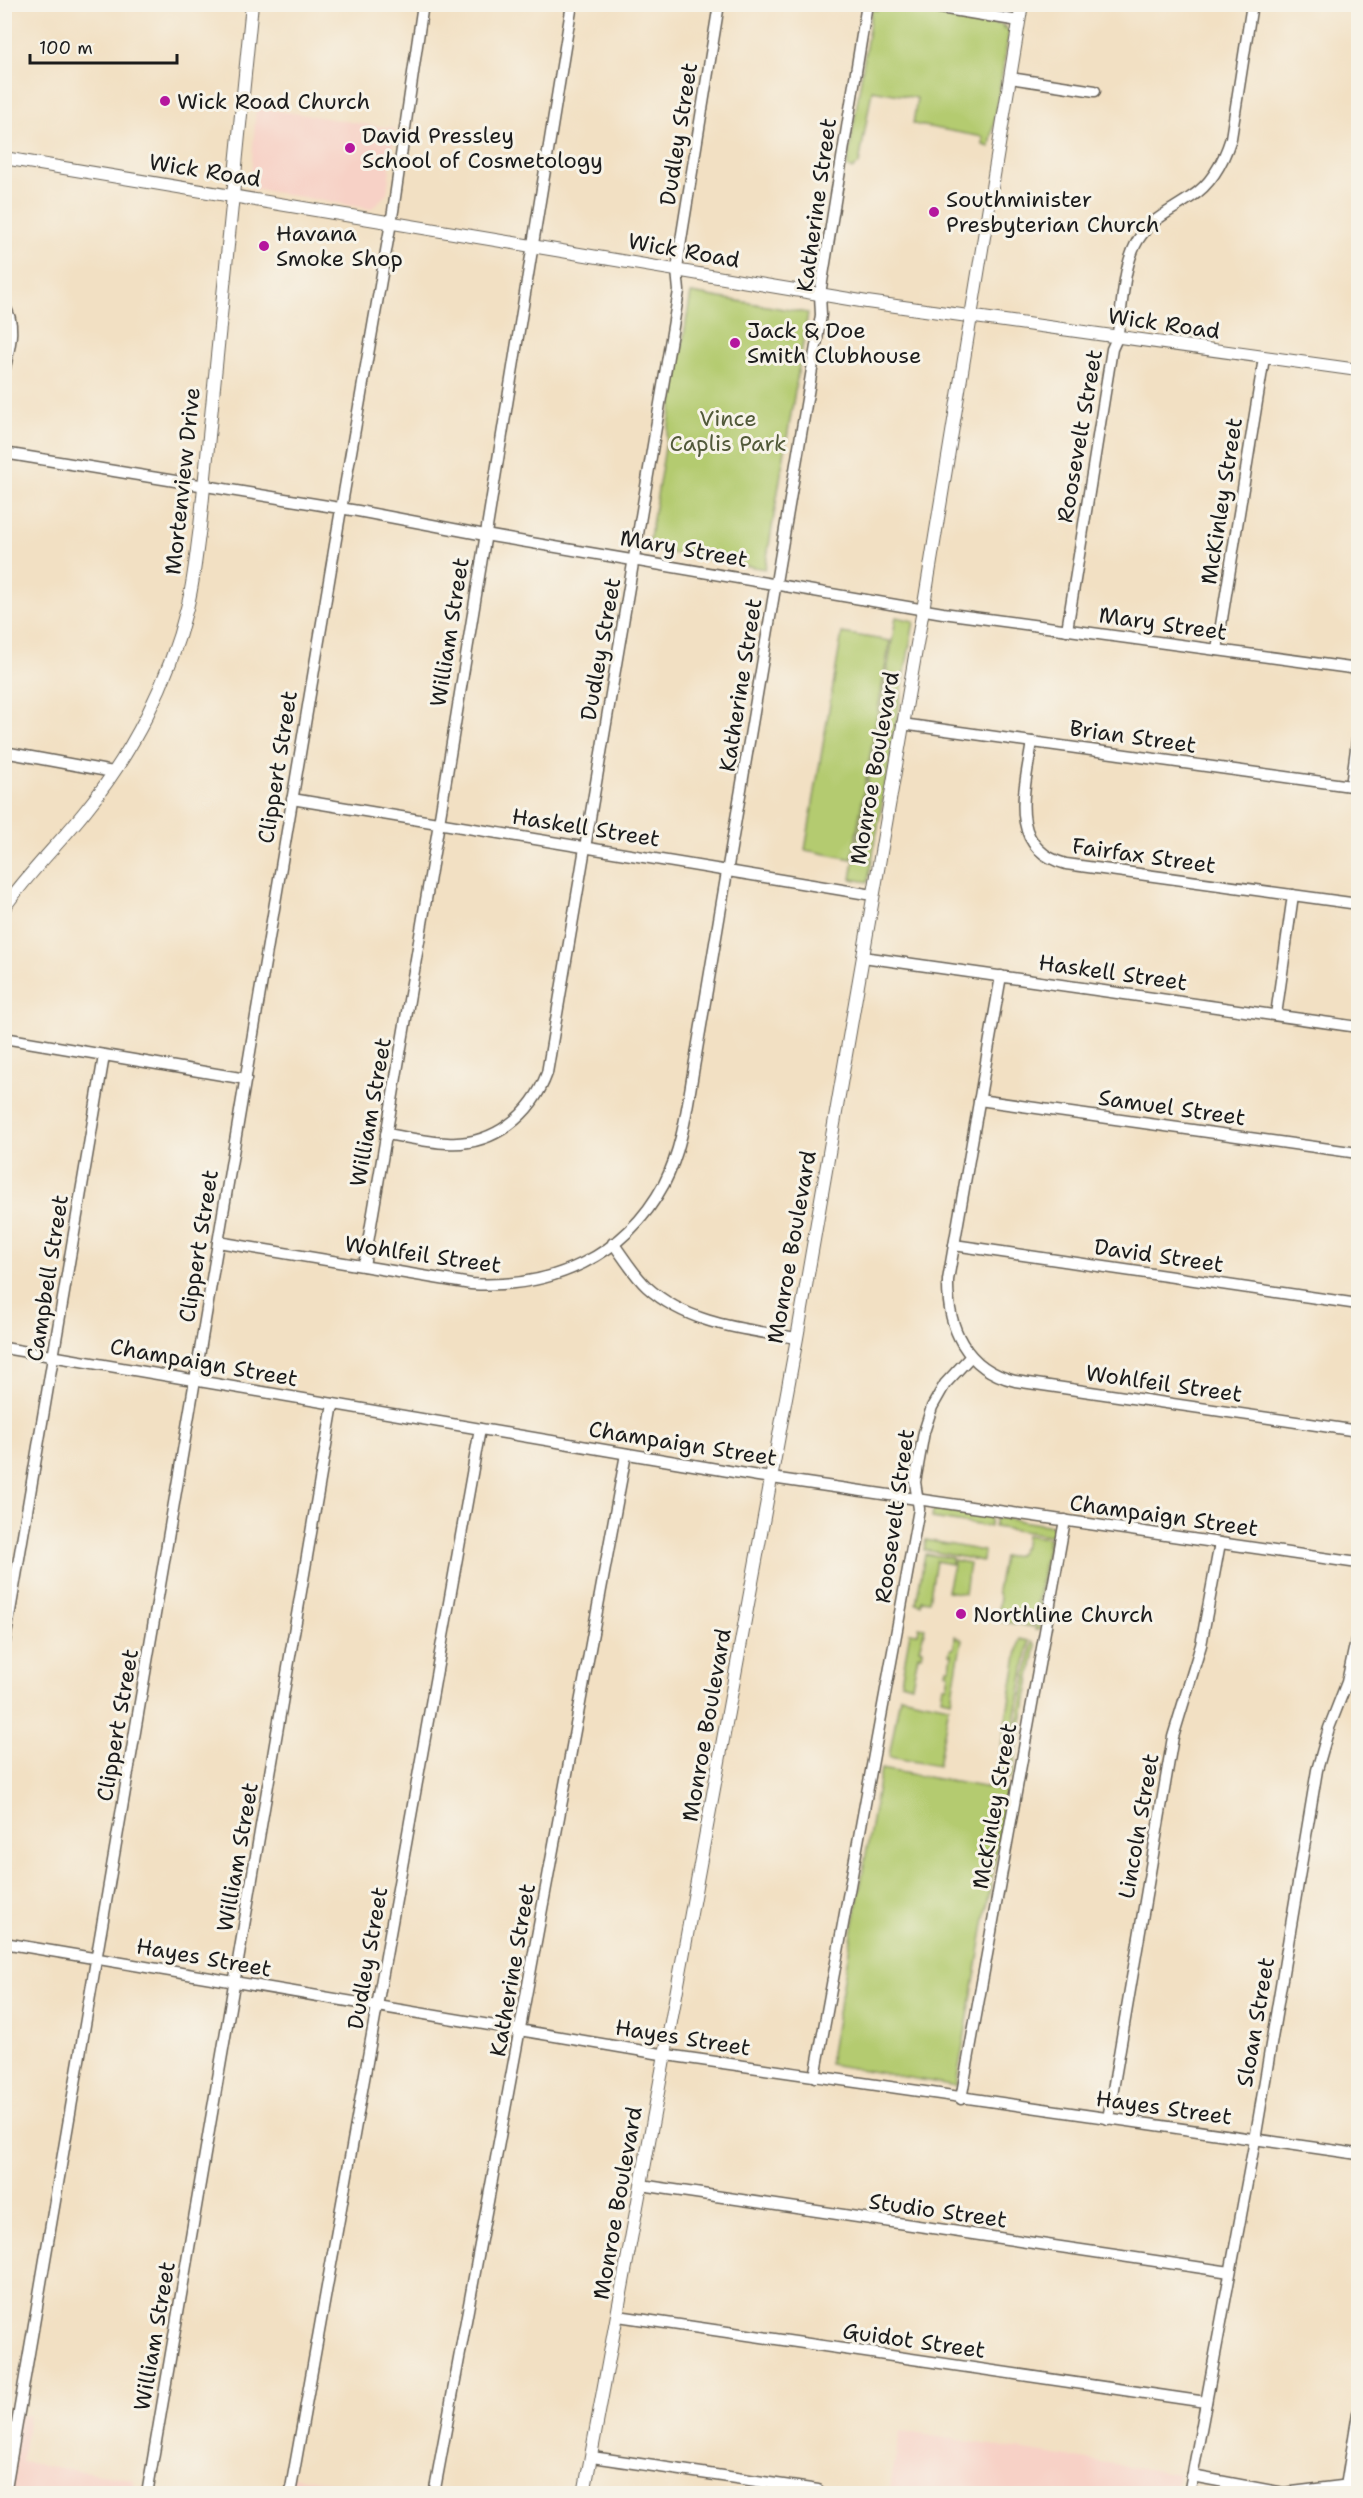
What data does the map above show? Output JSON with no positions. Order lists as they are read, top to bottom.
{
  "streets": {
    "street": [
      "Dudley Street",
      "Wick Road",
      "Katherine Street",
      "Roosevelt Street",
      "Mortenview Drive",
      "McKinley Street",
      "Mary Street",
      "William Street",
      "Brian Street",
      "Clippert Street",
      "Monroe Boulevard",
      "Haskell Street",
      "Fairfax Street",
      "Samuel Street",
      "Wohlfeil Street",
      "David Street",
      "Campbell Street",
      "Champaign Street",
      "Lincoln Street",
      "Hayes Street",
      "Sloan Street",
      "Studio Street",
      "Guidot Street"
    ]
  },
  "crossings": [
    ["Dudley Street", "Wick Road"],
    ["Dudley Street", "Mary Street"],
    ["Dudley Street", "William Street"],
    ["Dudley Street", "Haskell Street"],
    ["Dudley Street", "Champaign Street"],
    ["Dudley Street", "Hayes Street"],
    ["Wick Road", "Katherine Street"],
    ["Wick Road", "Roosevelt Street"],
    ["Wick Road", "Mortenview Drive"],
    ["Wick Road", "McKinley Street"],
    ["Wick Road", "William Street"],
    ["Wick Road", "Clippert Street"],
    ["Wick Road", "Monroe Boulevard"],
    ["Katherine Street", "Mary Street"],
    ["Katherine Street", "Haskell Street"],
    ["Katherine Street", "Wohlfeil Street"],
    ["Katherine Street", "Champaign Street"],
    ["Katherine Street", "Hayes Street"],
    ["Roosevelt Street", "Mary Street"],
    ["Roosevelt Street", "Wohlfeil Street"],
    ["Roosevelt Street", "Champaign Street"],
    ["Roosevelt Street", "Hayes Street"],
    ["Mortenview Drive", "Mary Street"],
    ["McKinley Street", "Mary Street"],
    ["McKinley Street", "Champaign Street"],
    ["McKinley Street", "Hayes Street"],
    ["Mary Street", "William Street"],
    ["Mary Street", "Clippert Street"],
    ["Mary Street", "Monroe Boulevard"],
    ["William Street", "Haskell Street"],
    ["William Street", "Wohlfeil Street"],
    ["William Street", "Champaign Street"],
    ["William Street", "Hayes Street"],
    ["Brian Street", "Monroe Boulevard"],
    ["Brian Street", "Fairfax Street"],
    ["Clippert Street", "Haskell Street"],
    ["Clippert Street", "Wohlfeil Street"],
    ["Clippert Street", "Champaign Street"],
    ["Clippert Street", "Hayes Street"],
    ["Monroe Boulevard", "Haskell Street"],
    ["Monroe Boulevard", "Champaign Street"],
    ["Monroe Boulevard", "Hayes Street"],
    ["Monroe Boulevard", "Studio Street"],
    ["Monroe Boulevard", "Guidot Street"],
    ["Campbell Street", "Champaign Street"],
    ["Champaign Street", "Lincoln Street"],
    ["Lincoln Street", "Hayes Street"],
    ["Hayes Street", "Sloan Street"],
    ["Sloan Street", "Studio Street"],
    ["Sloan Street", "Guidot Street"]
  ],
  "parks": ["Vince Caplis Park"],
  "places": [
    "Wick Road Church",
    "David Pressley School of Cosmetology",
    "Southminister Presbyterian Church",
    "Havana Smoke Shop",
    "Jack & Doe Smith Clubhouse",
    "Northline Church"
  ],
  "scale_bar": "100 m"
}
